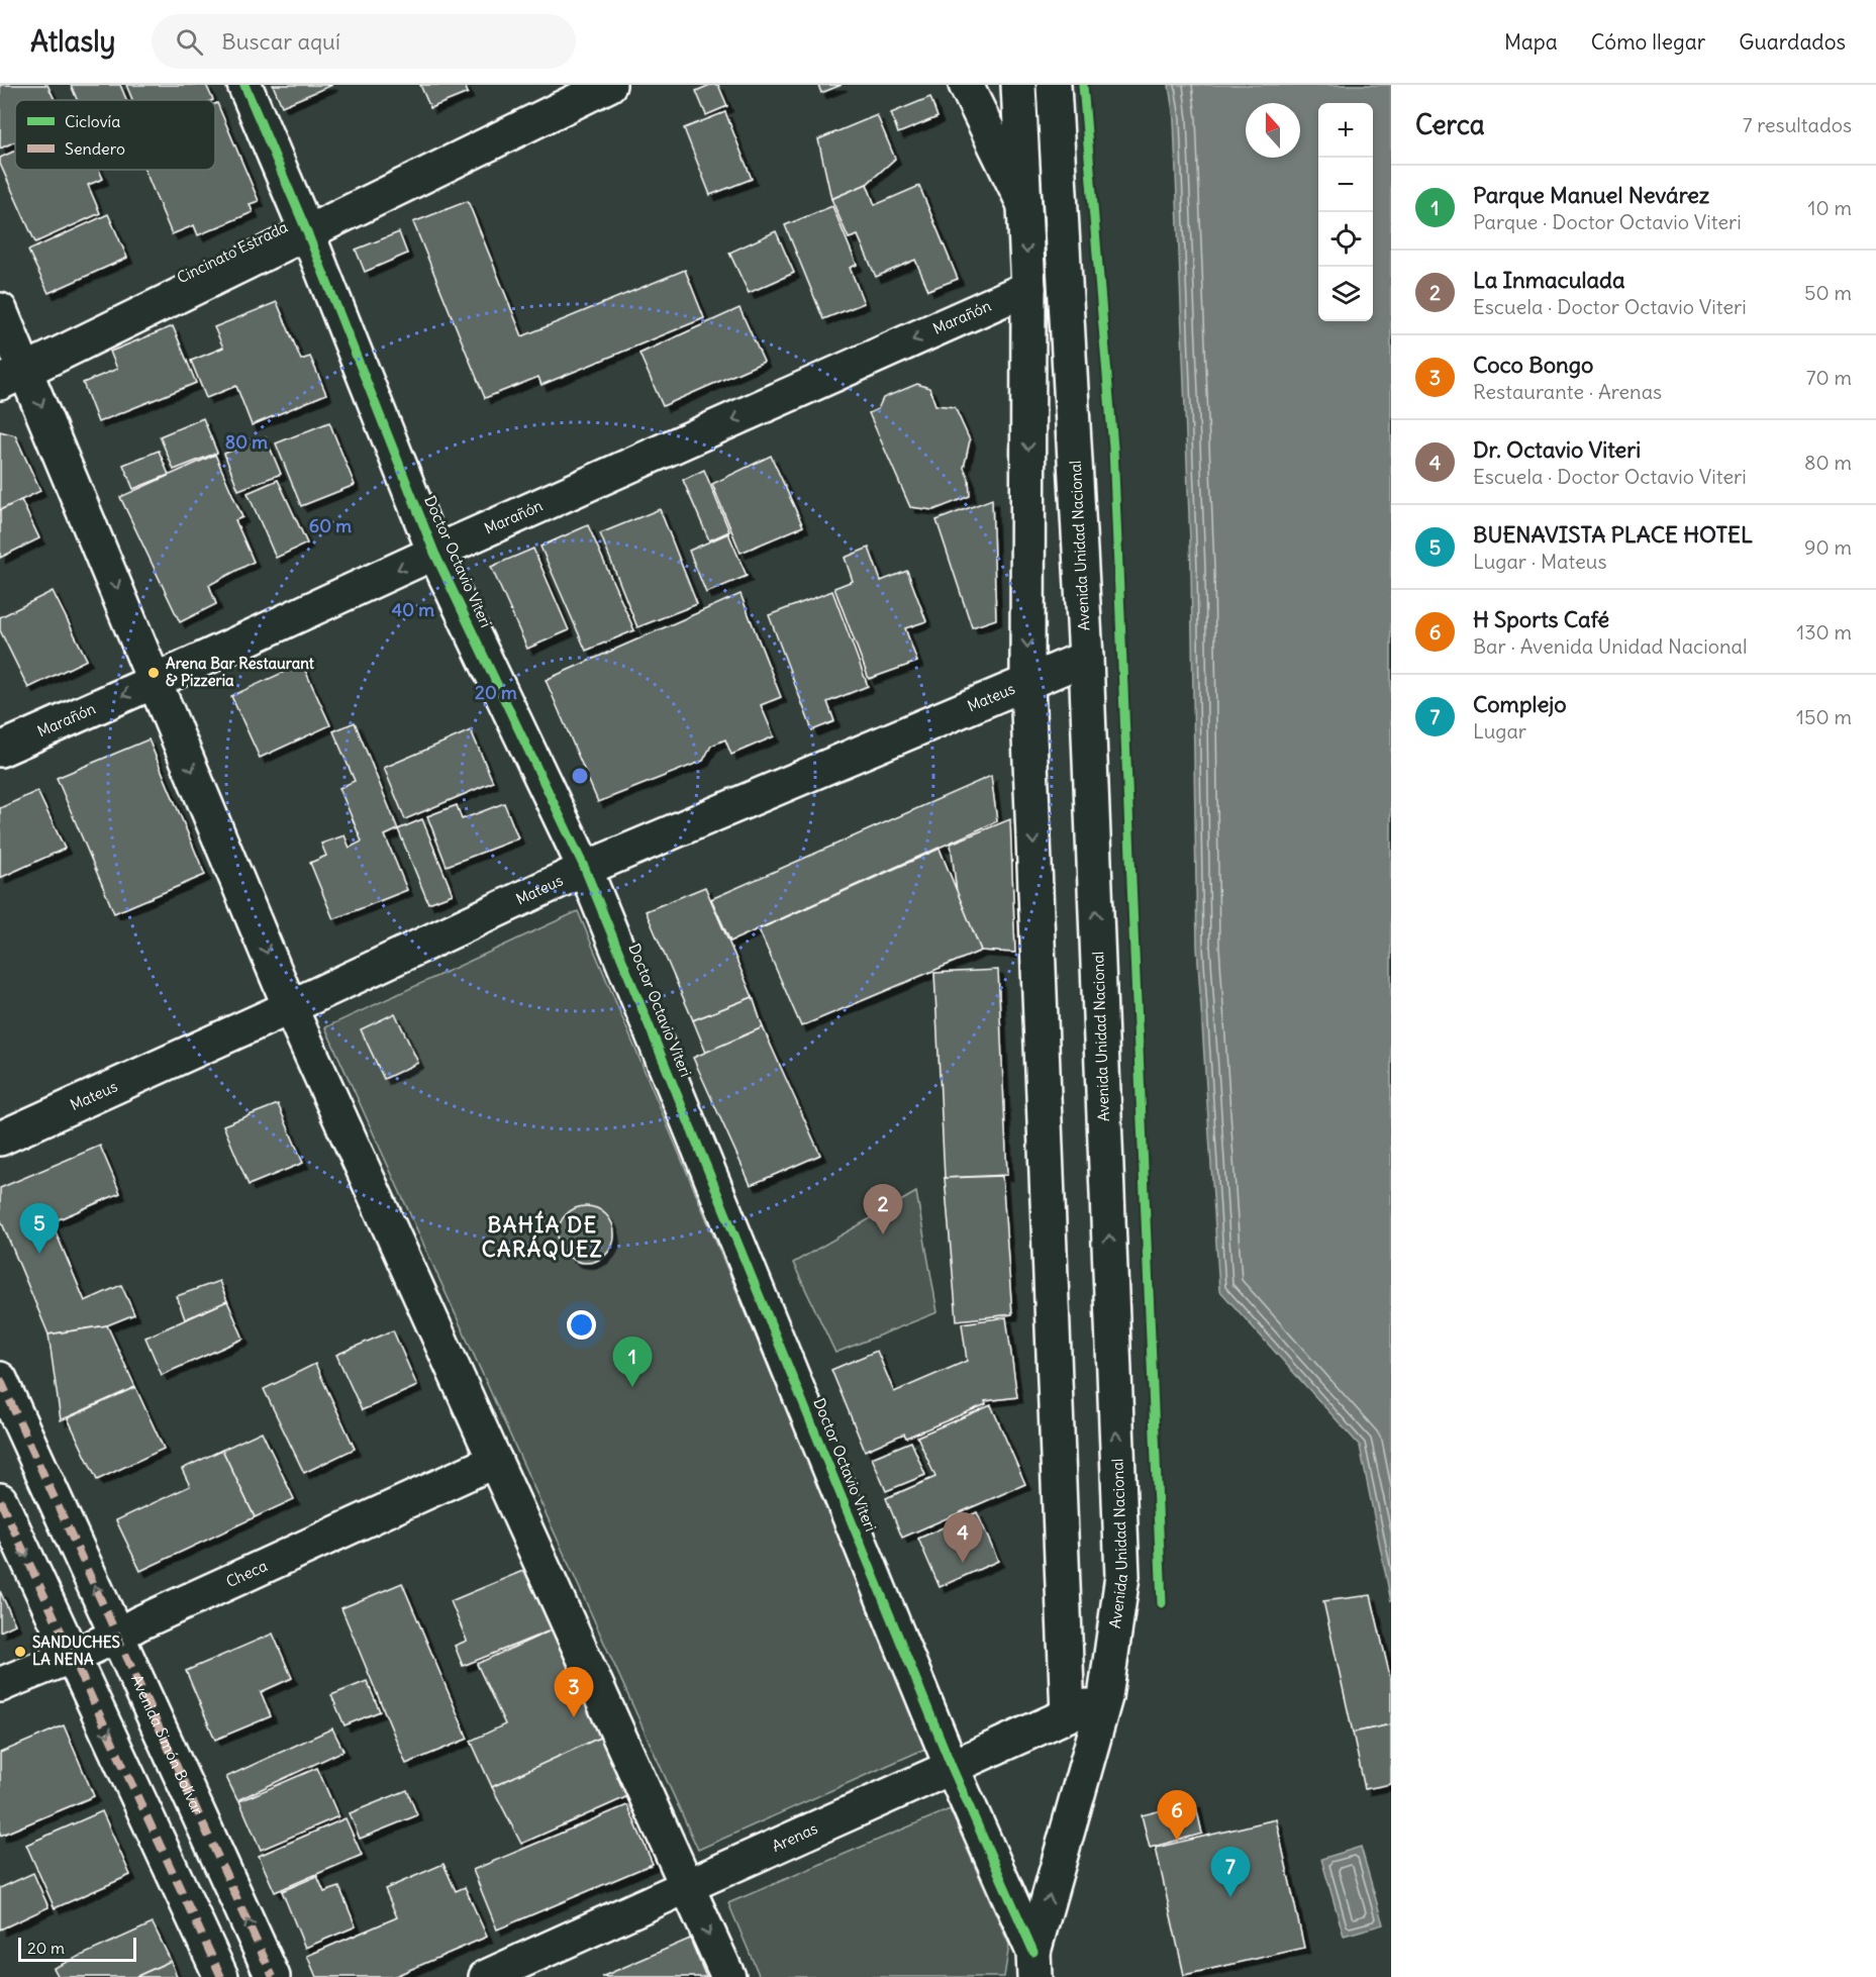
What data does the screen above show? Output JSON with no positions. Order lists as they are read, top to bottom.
{
  "streets": {
    "street": [
      "Cincinato Estrada",
      "Marañón",
      "Avenida Unidad Nacional",
      "Doctor Octavio Viteri",
      "Mateus",
      "Checa",
      "Avenida Simón Bolívar",
      "Arenas"
    ]
  },
  "crossings": [
    ["Cincinato Estrada", "Doctor Octavio Viteri"],
    ["Marañón", "Doctor Octavio Viteri"],
    ["Avenida Unidad Nacional", "Doctor Octavio Viteri"],
    ["Avenida Unidad Nacional", "Mateus"],
    ["Avenida Unidad Nacional", "Arenas"],
    ["Doctor Octavio Viteri", "Mateus"],
    ["Doctor Octavio Viteri", "Arenas"],
    ["Checa", "Avenida Simón Bolívar"]
  ],
  "one_way": ["Marañón"],
  "districts": ["BAHÍA DE CARÁQUEZ"],
  "places": ["Arena Bar Restaurant & Pizzeria", "SANDUCHES LA NENA"],
  "legend": ["Ciclovía", "Sendero"],
  "scale_bar": "20 m",
  "north": "top",
  "page": {
    "header": "Atlasly",
    "search": "Buscar aquí",
    "nav": ["Mapa", "Cómo llegar", "Guardados"],
    "heading": ["Cerca", "7 resultados"],
    "map_buttons": ["+", "−"],
    "list": [
      {
        "mark": "1",
        "name": "Parque Manuel Nevárez",
        "note": "Parque · Doctor Octavio Viteri",
        "value": "10 m"
      },
      {
        "mark": "2",
        "name": "La Inmaculada",
        "note": "Escuela · Doctor Octavio Viteri",
        "value": "50 m"
      },
      {
        "mark": "3",
        "name": "Coco Bongo",
        "note": "Restaurante · Arenas",
        "value": "70 m"
      },
      {
        "mark": "4",
        "name": "Dr. Octavio Viteri",
        "note": "Escuela · Doctor Octavio Viteri",
        "value": "80 m"
      },
      {
        "mark": "5",
        "name": "BUENAVISTA PLACE HOTEL",
        "note": "Lugar · Mateus",
        "value": "90 m"
      },
      {
        "mark": "6",
        "name": "H Sports Café",
        "note": "Bar · Avenida Unidad Nacional",
        "value": "130 m"
      },
      {
        "mark": "7",
        "name": "Complejo",
        "note": "Lugar",
        "value": "150 m"
      }
    ],
    "pins": [
      "2",
      "5",
      "1",
      "4",
      "3",
      "6",
      "7"
    ],
    "scale": "20 m"
  },
  "rings": [
    "80 m",
    "60 m",
    "40 m",
    "20 m"
  ]
}
